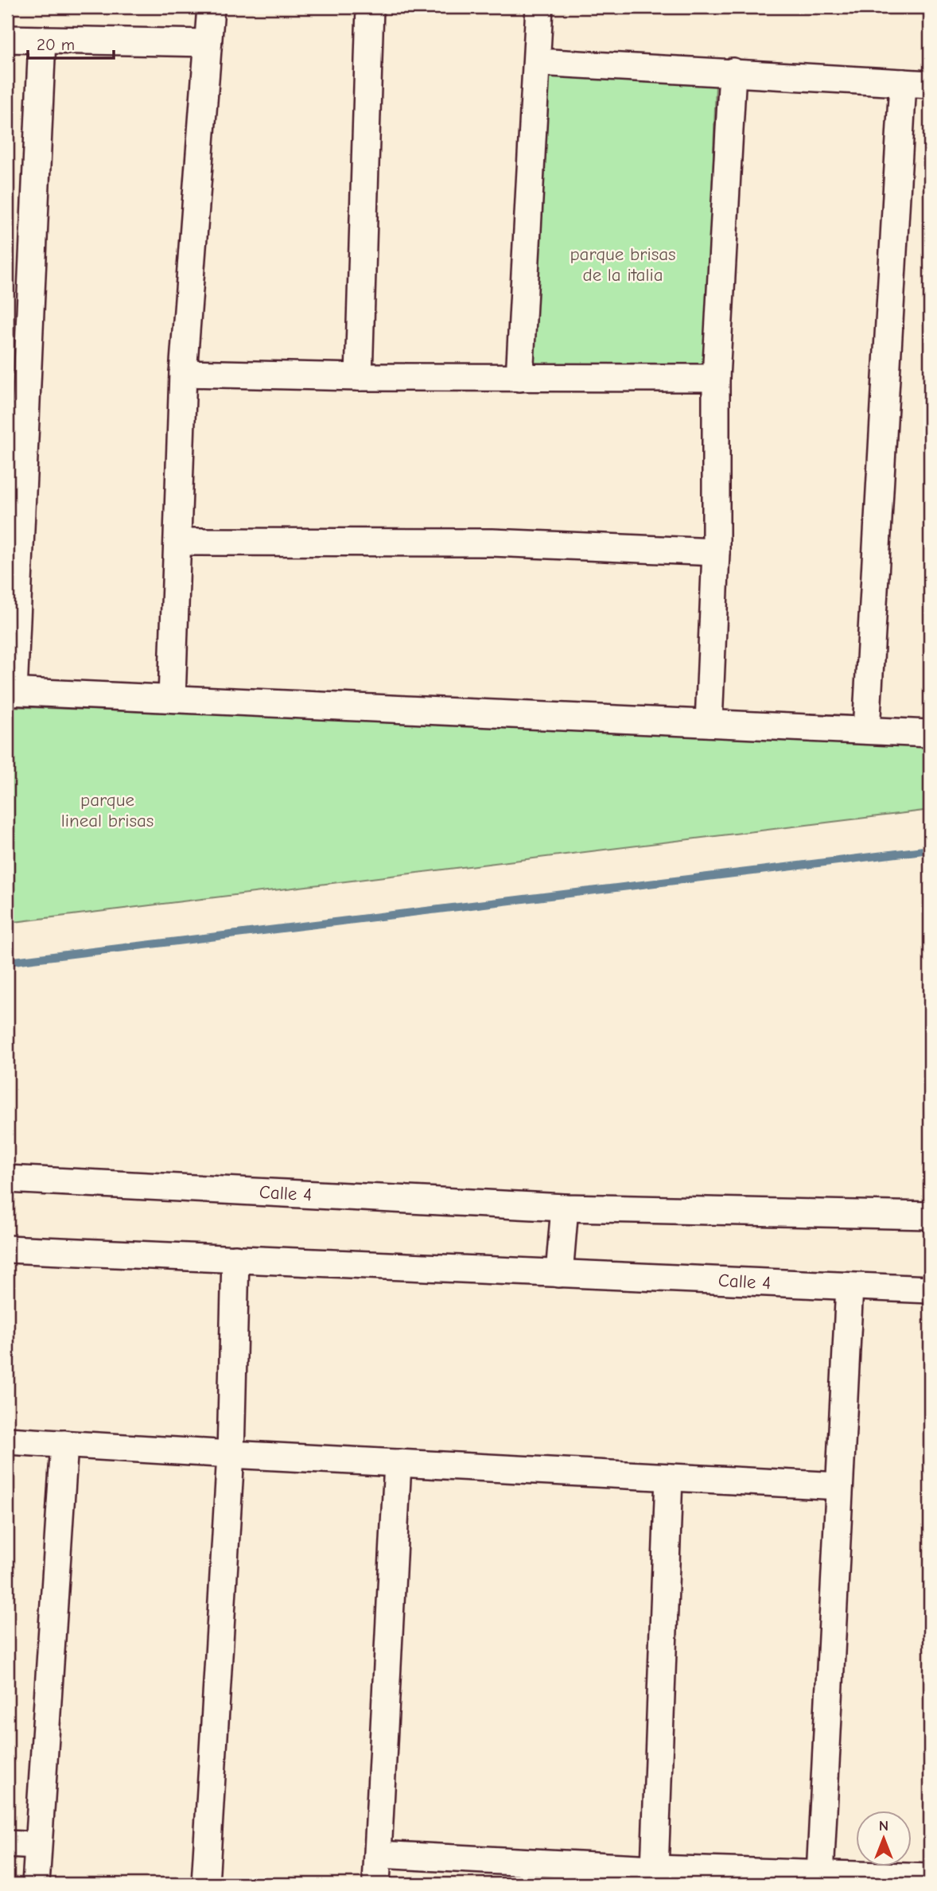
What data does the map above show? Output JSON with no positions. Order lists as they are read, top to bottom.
{
  "streets": {
    "street": ["Calle 4"]
  },
  "parks": ["parque brisas de la italia", "parque lineal brisas"],
  "scale_bar": "20 m",
  "north": "top"
}
